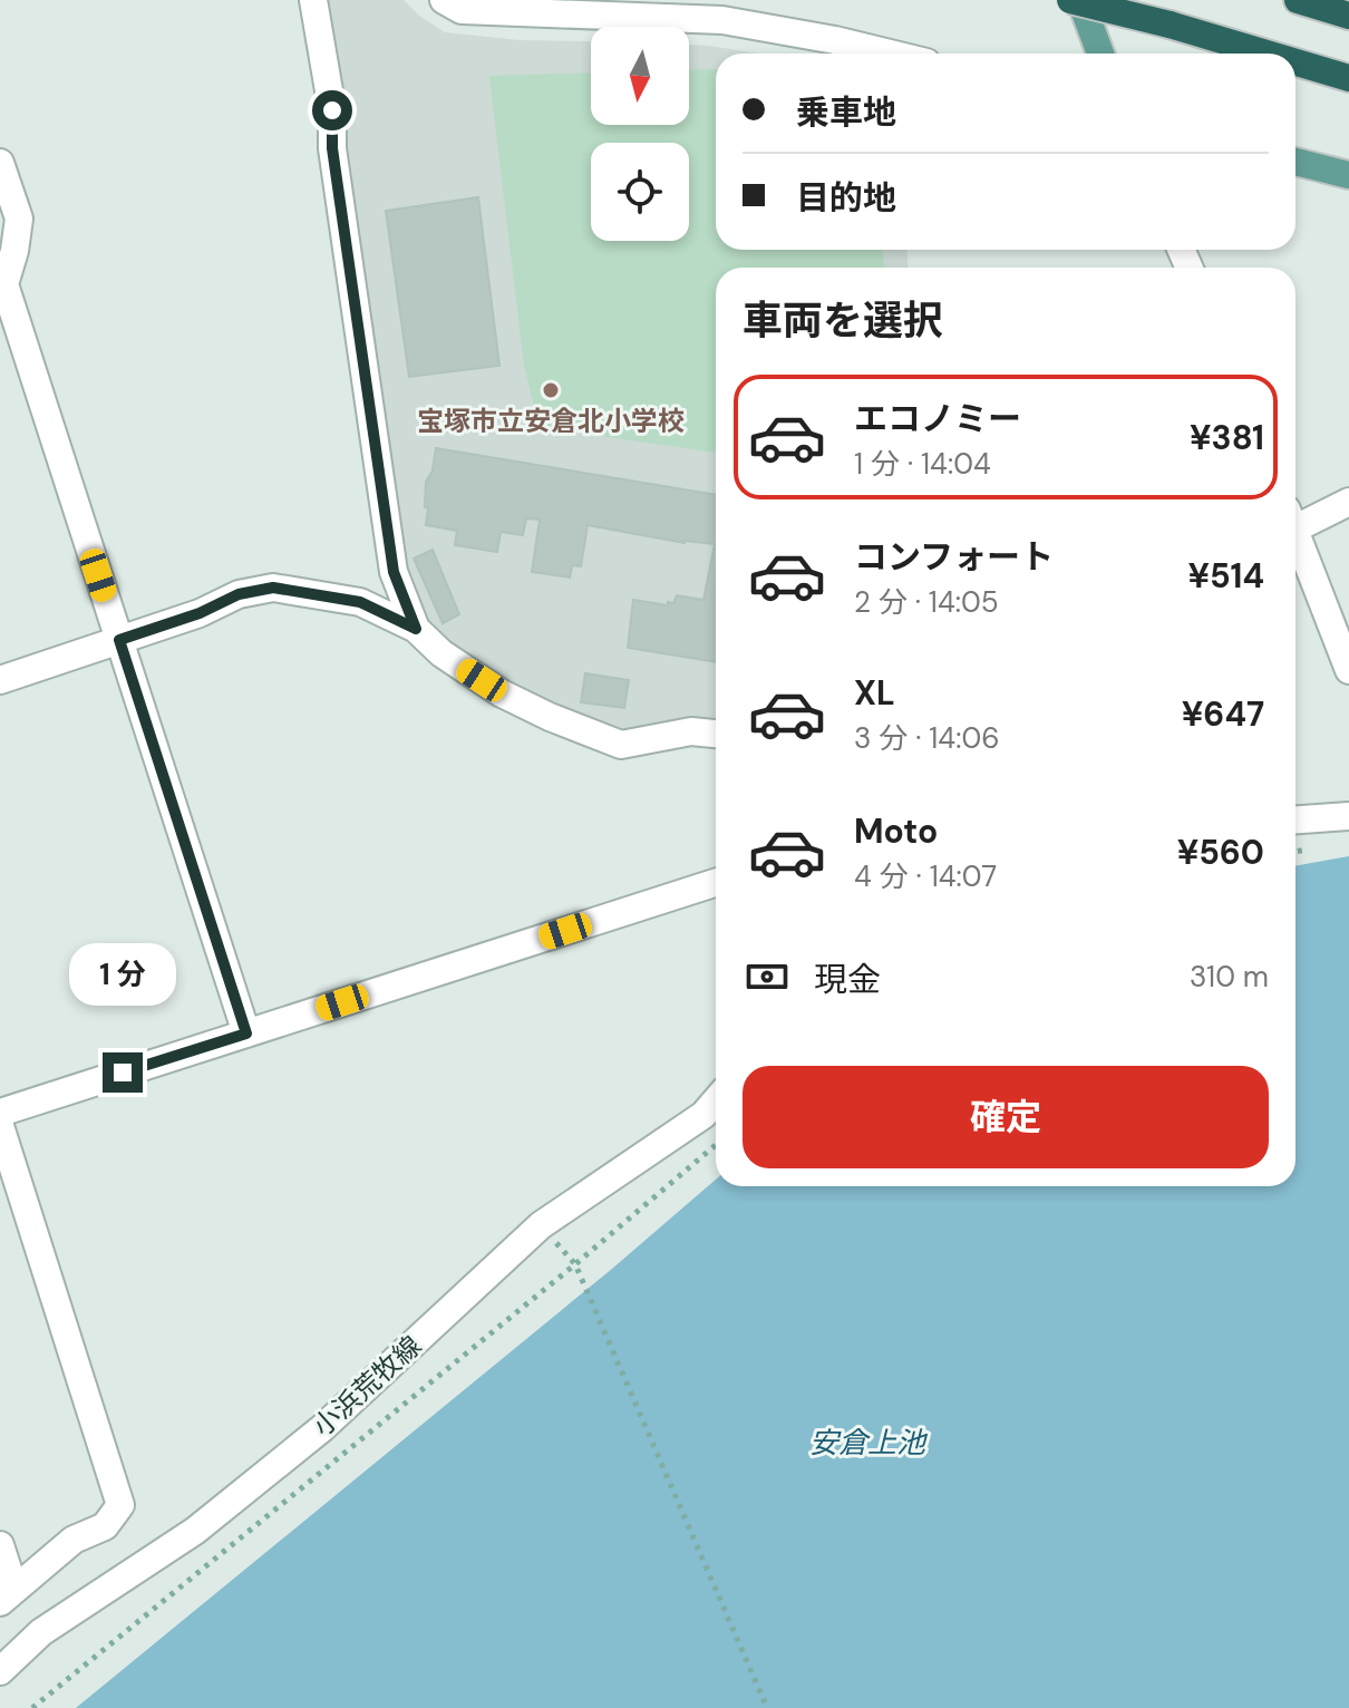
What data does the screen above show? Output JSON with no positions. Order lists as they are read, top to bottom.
{
  "streets": {
    "street": ["小浜荒牧線"]
  },
  "water": ["安倉上池"],
  "places": ["宝塚市立安倉北小学校"],
  "north": "bottom",
  "page": {
    "banner": ["乗車地", "目的地"],
    "heading": "車両を選択",
    "list": [
      {
        "name": "エコノミー",
        "note": "1 分 · 14:04",
        "value": "¥381"
      },
      {
        "name": "コンフォート",
        "note": "2 分 · 14:05",
        "value": "¥514"
      },
      {
        "name": "XL",
        "note": "3 分 · 14:06",
        "value": "¥647"
      },
      {
        "name": "Moto",
        "note": "4 分 · 14:07",
        "value": "¥560"
      }
    ],
    "pay": ["現金", "310 m"],
    "bubble": "1 分",
    "buttons": "確定"
  }
}
